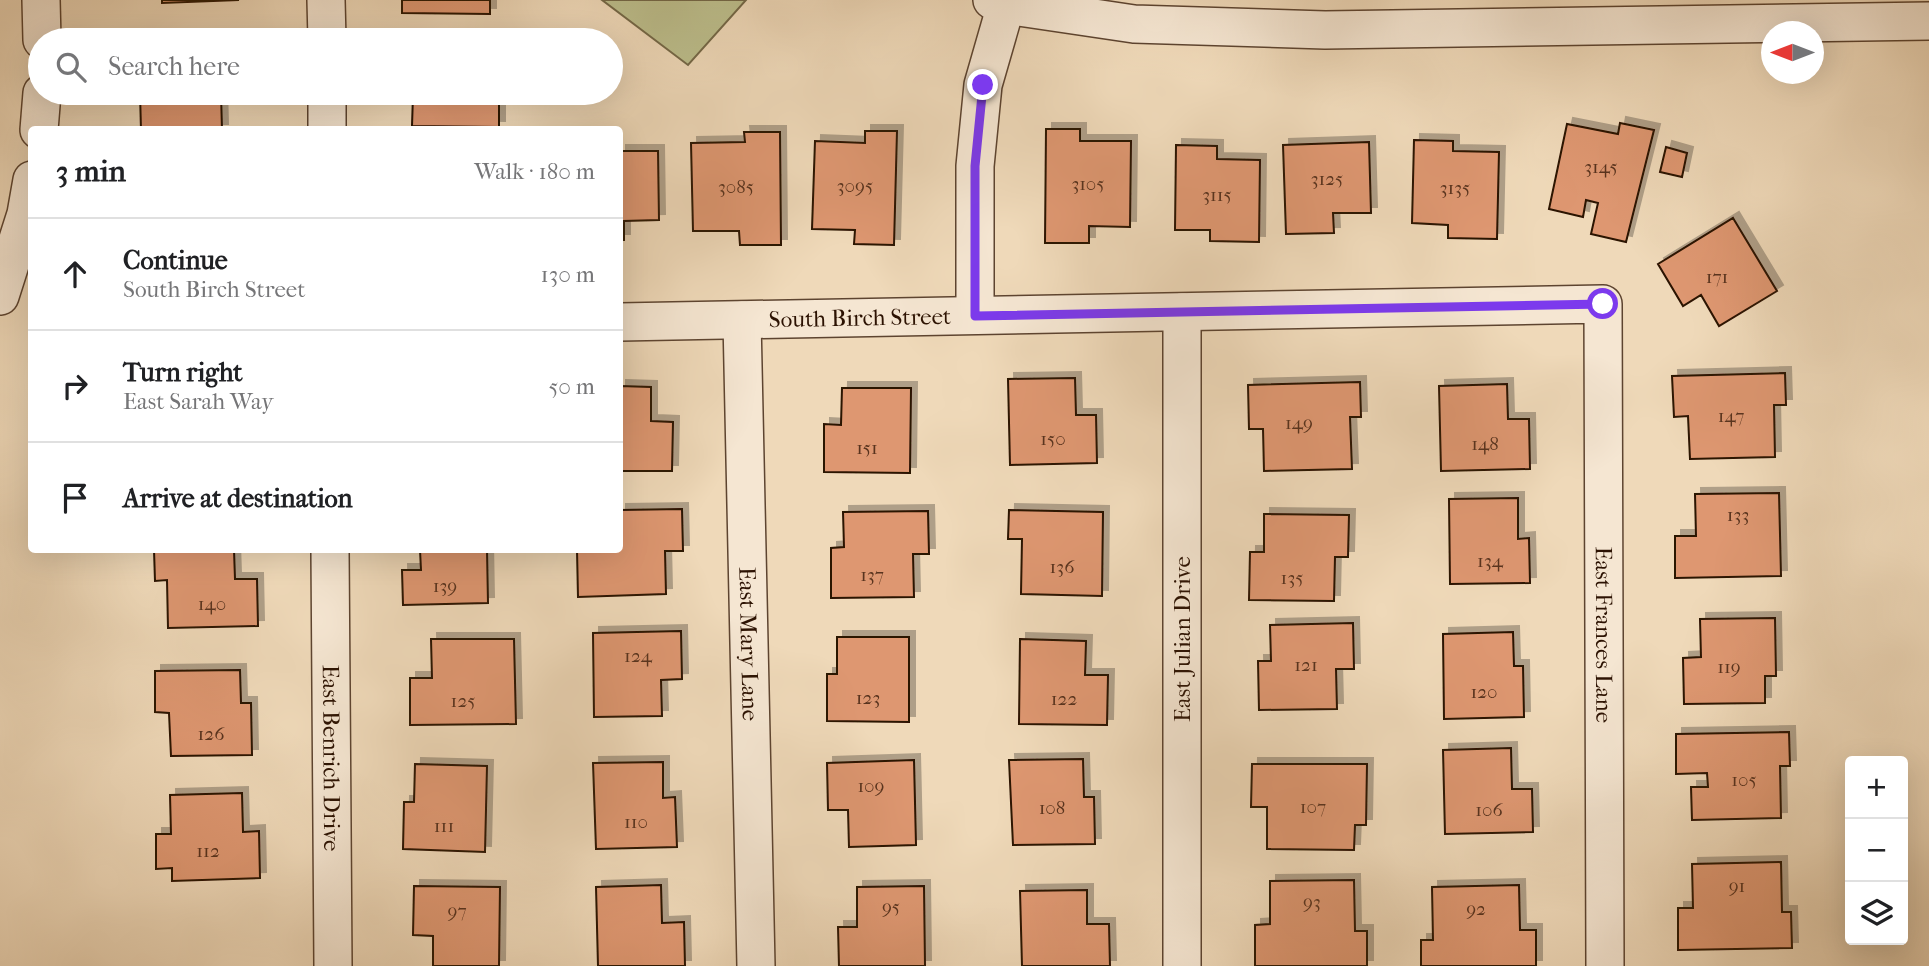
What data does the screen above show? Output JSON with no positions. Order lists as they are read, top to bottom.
{
  "streets": {
    "street": [
      "South Birch Street",
      "East Frances Lane",
      "East Julian Drive",
      "East Mary Lane",
      "East Benrich Drive"
    ]
  },
  "crossings": [
    ["South Birch Street", "East Frances Lane"],
    ["South Birch Street", "East Julian Drive"],
    ["South Birch Street", "East Mary Lane"]
  ],
  "house_numbers": [
    "3145",
    "3125",
    "3105",
    "3095",
    "3085",
    "3135",
    "3115",
    "171",
    "147",
    "149",
    "150",
    "148",
    "151",
    "133",
    "134",
    "136",
    "137",
    "135",
    "139",
    "140",
    "124",
    "121",
    "119",
    "120",
    "123",
    "122",
    "125",
    "126",
    "105",
    "109",
    "107",
    "108",
    "106",
    "110",
    "111",
    "112",
    "91",
    "93",
    "95",
    "92",
    "97"
  ],
  "north": "left",
  "page": {
    "search": "Search here",
    "heading": ["3 min", "Walk · 180 m"],
    "list": [
      ["Continue", "South Birch Street", "130 m"],
      ["Turn right", "East Sarah Way", "50 m"],
      "Arrive at destination"
    ],
    "map_buttons": ["+", "−"]
  }
}
